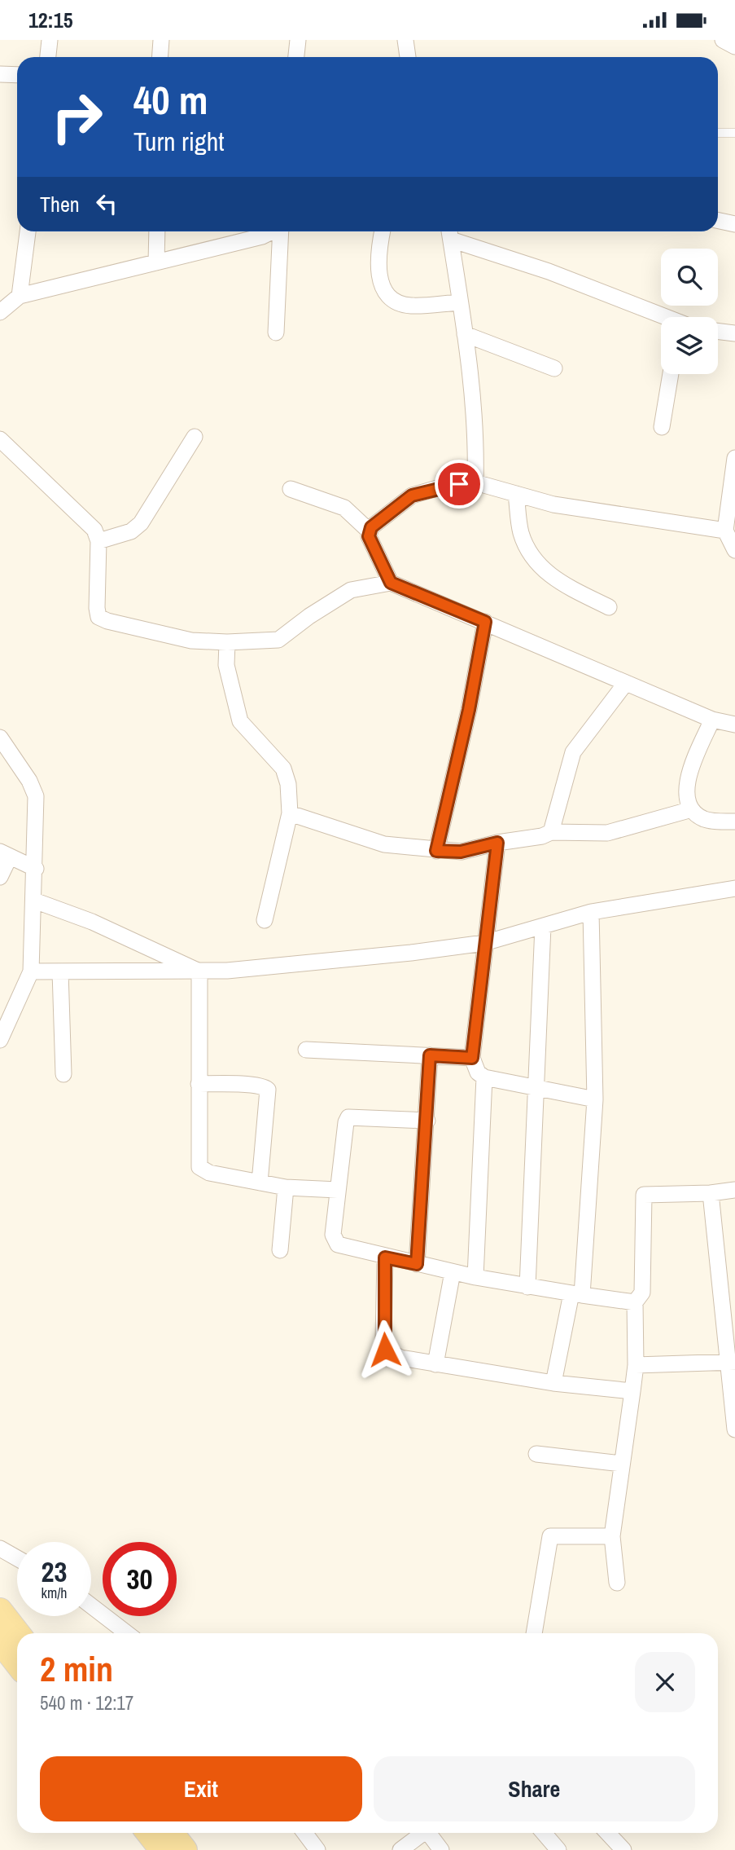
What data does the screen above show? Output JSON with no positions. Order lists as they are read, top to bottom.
{
  "page": {
    "status": "12:15",
    "turn": ["40 m", "Turn right"],
    "then": "Then",
    "speed": "23 km/h",
    "limit": "30",
    "heading": ["2 min", "540 m · 12:17"],
    "buttons": ["Exit", "Share"]
  }
}
